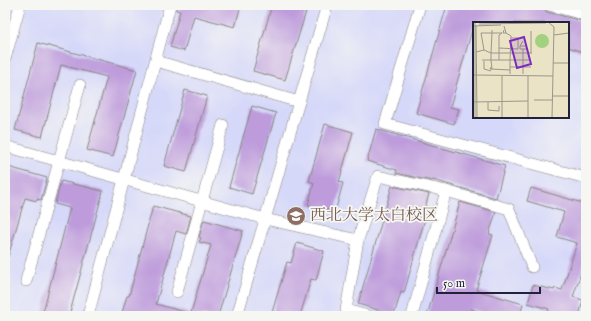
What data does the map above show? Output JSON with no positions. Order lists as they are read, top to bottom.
{
  "places": {
    "school or university": ["西北大学太白校区"]
  },
  "scale_bar": "50 m"
}
